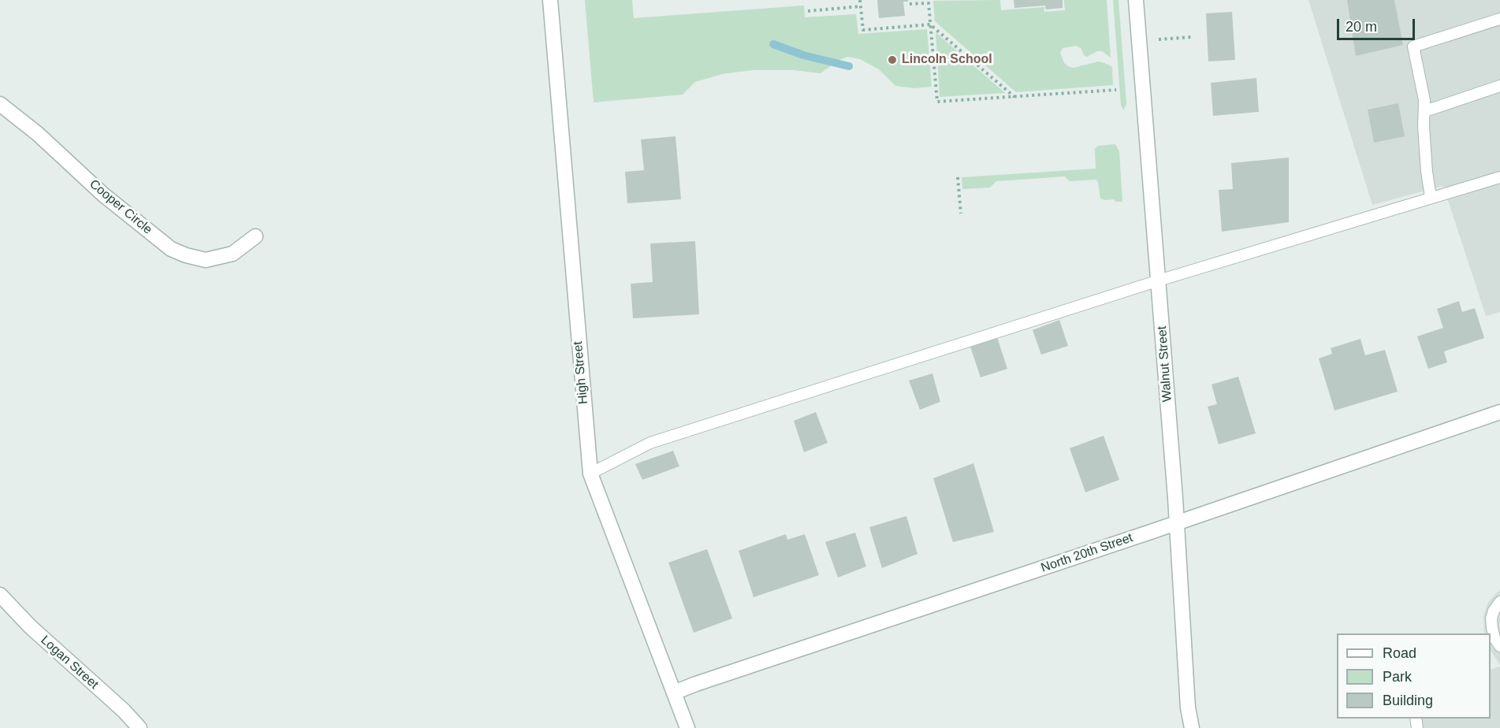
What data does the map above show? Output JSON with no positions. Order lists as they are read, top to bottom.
{
  "streets": {
    "street": [
      "Cooper Circle",
      "Walnut Street",
      "High Street",
      "North 20th Street",
      "Logan Street"
    ]
  },
  "crossings": [
    ["Walnut Street", "North 20th Street"],
    ["High Street", "North 20th Street"]
  ],
  "places": ["Lincoln School"],
  "legend": ["Road", "Park", "Building"],
  "scale_bar": "20 m"
}
